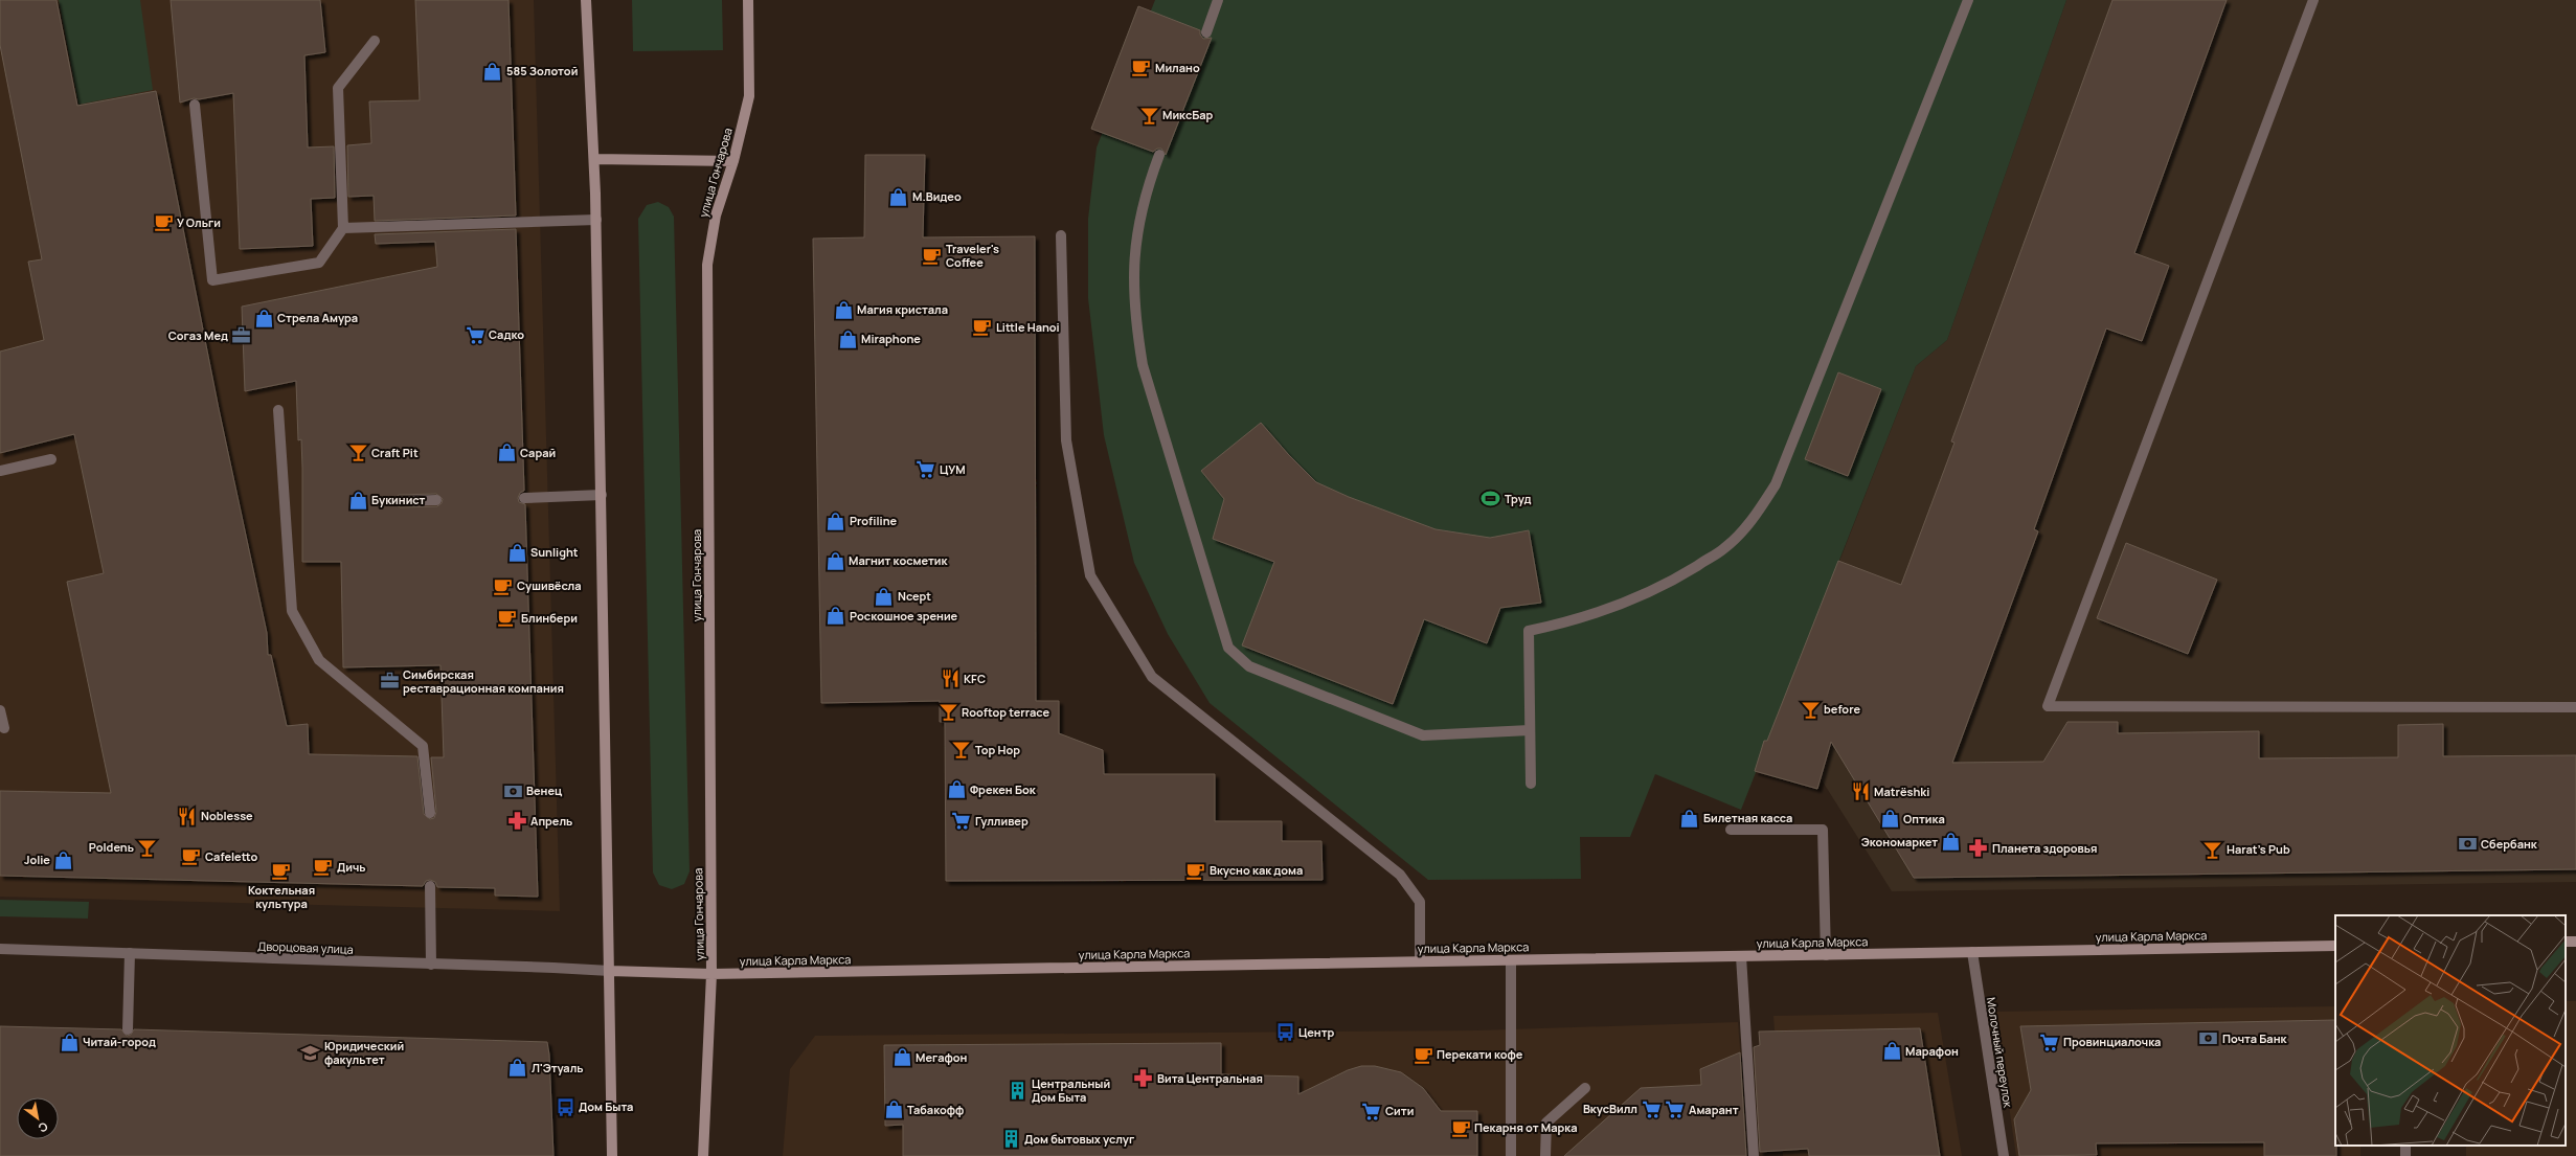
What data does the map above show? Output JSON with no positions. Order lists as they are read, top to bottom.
{
  "streets": {
    "main road": ["улица Гончарова", "улица Карла Маркса"],
    "street": ["Дворцовая улица", "Молочный переулок"]
  },
  "crossings": [
    ["улица Гончарова", "улица Карла Маркса"],
    ["улица Карла Маркса", "Дворцовая улица"],
    ["улица Карла Маркса", "Молочный переулок"]
  ],
  "places": {
    "cafe": [
      "Милано",
      "У Ольги",
      "Traveler's Coffee",
      "Little Hanoi",
      "Сушивёсла",
      "Блинбери",
      "Cafeletto",
      "Дичь",
      "Вкусно как дома",
      "Коктельная культура",
      "Перекати кофе",
      "Пекарня от Марка"
    ],
    "shop": [
      "585 Золотой",
      "М.Видео",
      "Магия кристала",
      "Стрела Амура",
      "Miraphone",
      "Сарай",
      "Букинист",
      "Profiline",
      "Sunlight",
      "Магнит косметик",
      "Ncept",
      "Роскошное зрение",
      "Фрекен Бок",
      "Билетная касса",
      "Оптика",
      "Экономаркет",
      "Jolie",
      "Читай-город",
      "Марафон",
      "Мегафон",
      "Л'Этуаль",
      "Табакофф"
    ],
    "bar": [
      "МиксБар",
      "Craft Pit",
      "before",
      "Rooftop terrace",
      "Top Hop",
      "Poldenь",
      "Harat's Pub"
    ],
    "supermarket": [
      "Садко",
      "ЦУМ",
      "Гулливер",
      "Провинциалочка",
      "ВкусВилл",
      "Амарант",
      "Сити"
    ],
    "office": ["Согаз Мед", "Симбирская реставрационная компания"],
    "sports": ["Труд"],
    "restaurant": ["KFC", "Matrёshki", "Noblesse"],
    "bank": ["Венец", "Сбербанк", "Почта Банк"],
    "pharmacy": ["Апрель", "Планета здоровья", "Вита Центральная"],
    "bus stop": ["Центр", "Дом Быта"],
    "school or university": ["Юридический факультет"],
    "building": ["Центральный Дом Быта", "Дом бытовых услуг"]
  },
  "north": "bottom right"
}
